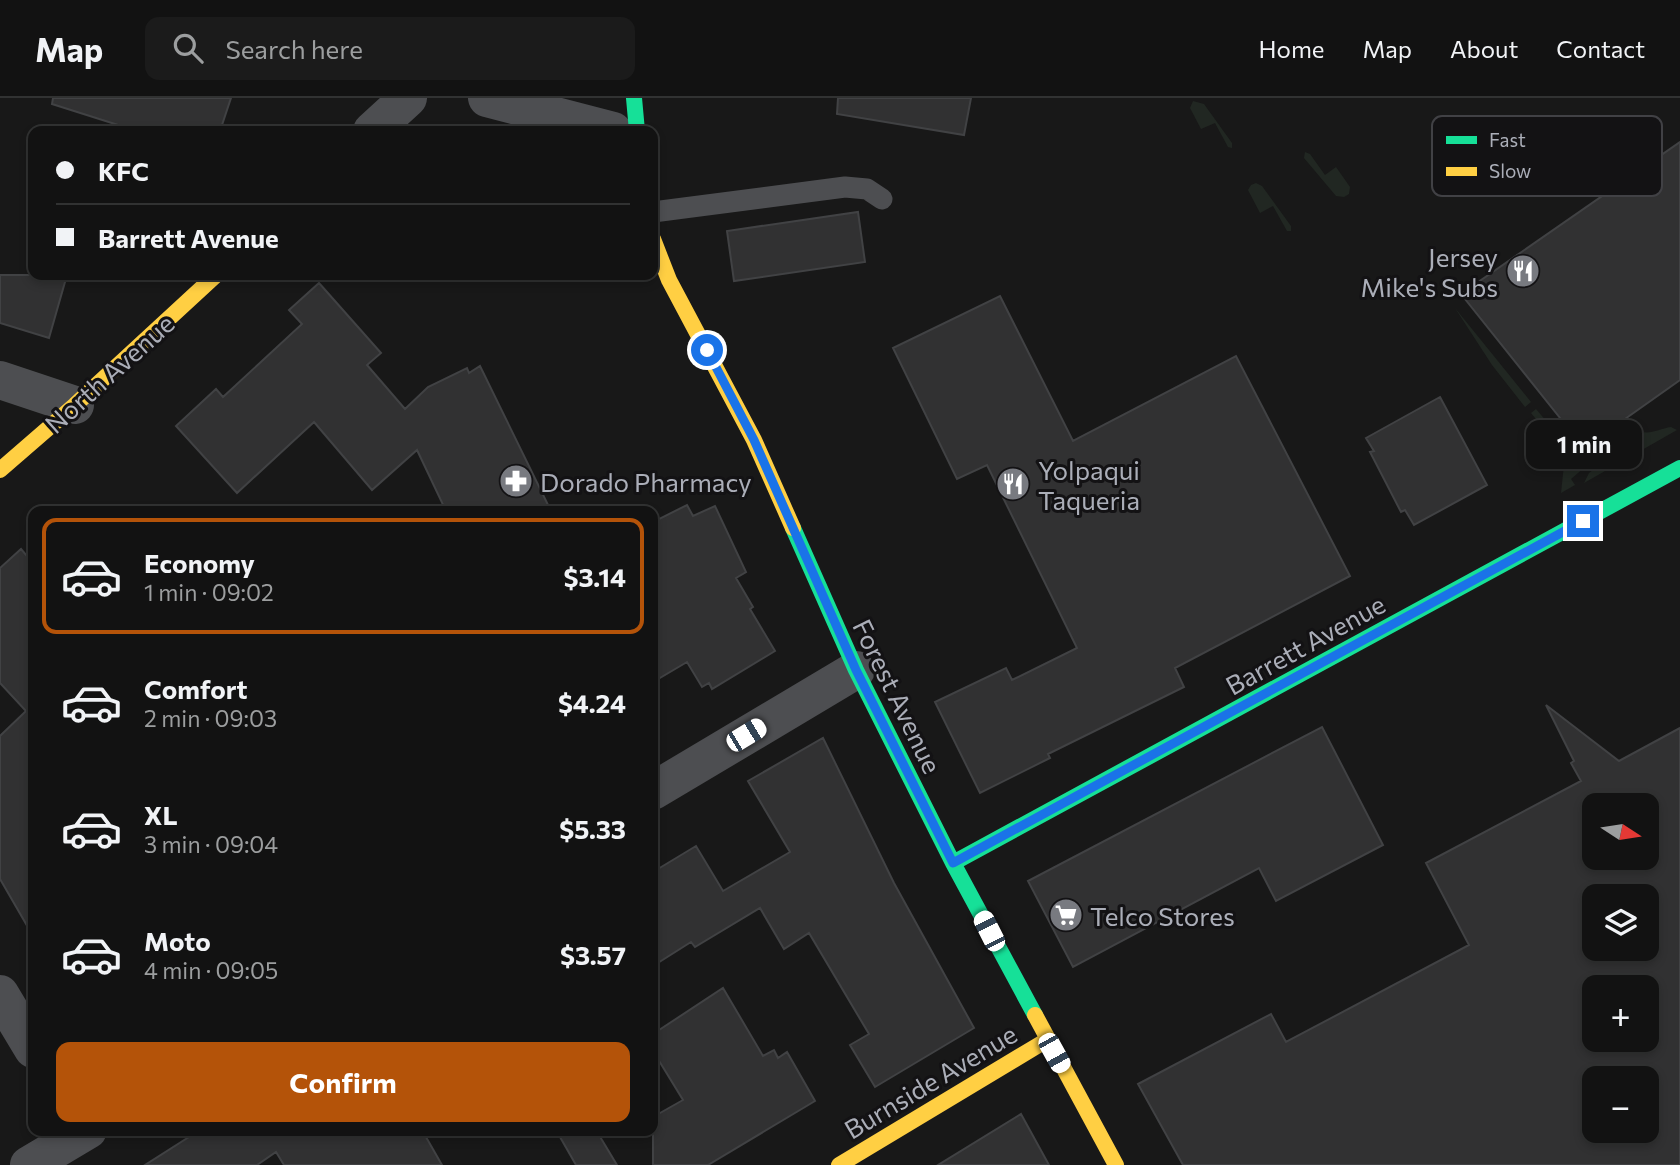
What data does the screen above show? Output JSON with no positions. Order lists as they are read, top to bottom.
{
  "streets": {
    "street": [
      "North Avenue",
      "Barrett Avenue",
      "Forest Avenue",
      "Burnside Avenue"
    ]
  },
  "crossings": [
    ["Barrett Avenue", "Forest Avenue"],
    ["Forest Avenue", "Burnside Avenue"]
  ],
  "places": {
    "restaurant": ["Jersey Mike's Subs", "Yolpaqui Taqueria"],
    "pharmacy": ["Dorado Pharmacy"],
    "supermarket": ["Telco Stores"]
  },
  "legend": ["Fast", "Slow"],
  "north": "right",
  "page": {
    "header": "Map",
    "search": "Search here",
    "nav": [
      "Home",
      "Map",
      "About",
      "Contact"
    ],
    "banner": ["KFC", "Barrett Avenue"],
    "bubble": "1 min",
    "list": [
      {
        "name": "Economy",
        "note": "1 min · 09:02",
        "value": "$3.14"
      },
      {
        "name": "Comfort",
        "note": "2 min · 09:03",
        "value": "$4.24"
      },
      {
        "name": "XL",
        "note": "3 min · 09:04",
        "value": "$5.33"
      },
      {
        "name": "Moto",
        "note": "4 min · 09:05",
        "value": "$3.57"
      }
    ],
    "map_buttons": ["+", "−"],
    "buttons": "Confirm"
  }
}
